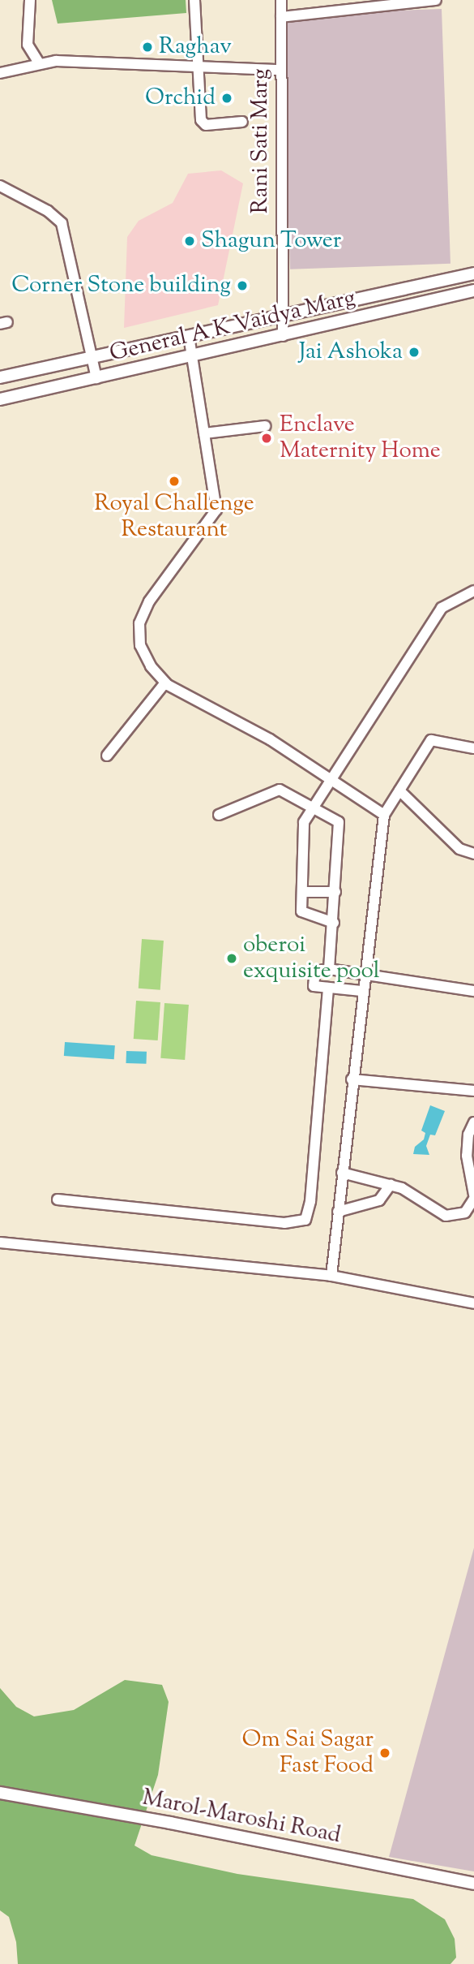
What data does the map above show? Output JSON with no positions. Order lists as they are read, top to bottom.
{
  "streets": {
    "main road": ["General A K Vaidya Marg", "Marol-Maroshi Road"],
    "street": ["Rani Sati Marg"]
  },
  "crossings": [
    ["Rani Sati Marg", "General A K Vaidya Marg"]
  ],
  "places": [
    "Raghav",
    "Orchid",
    "Shagun Tower",
    "Corner Stone building",
    "Jai Ashoka",
    "Enclave Maternity Home",
    "Royal Challenge Restaurant",
    "oberoi exquisite pool",
    "Om Sai Sagar Fast Food"
  ]
}
